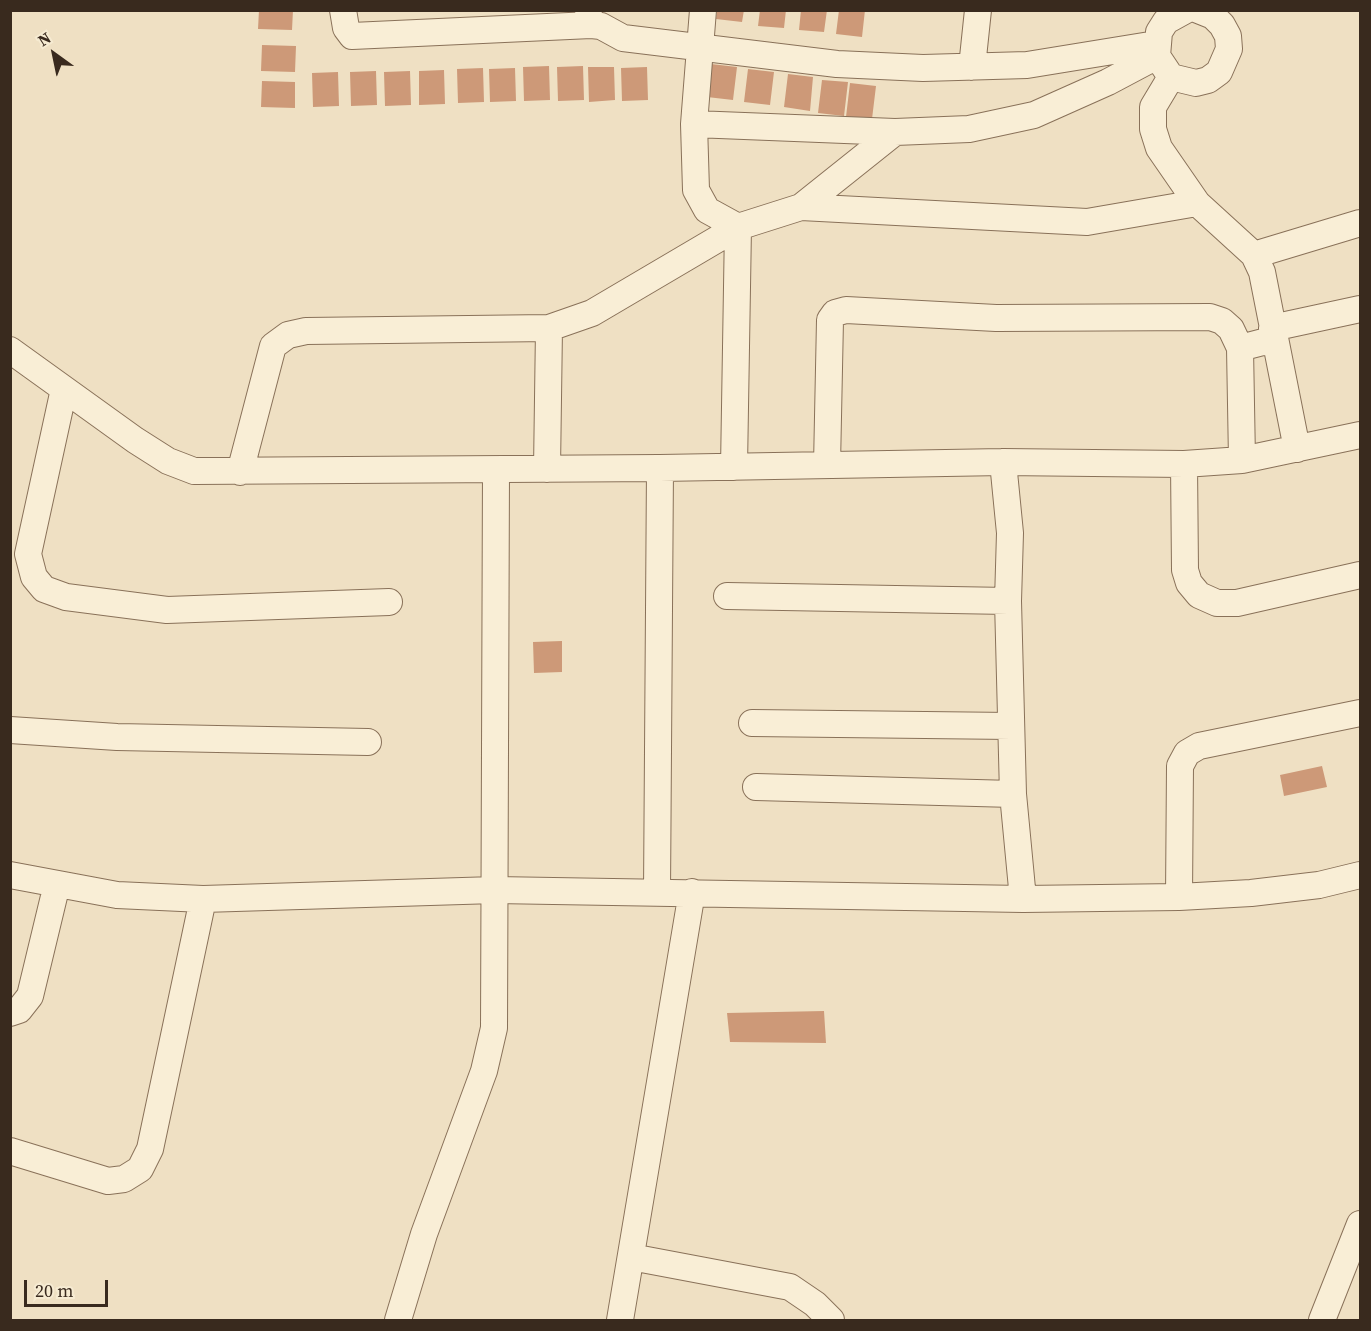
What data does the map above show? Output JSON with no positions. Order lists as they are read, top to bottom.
{
  "scale_bar": "20 m",
  "north": "top left"
}
